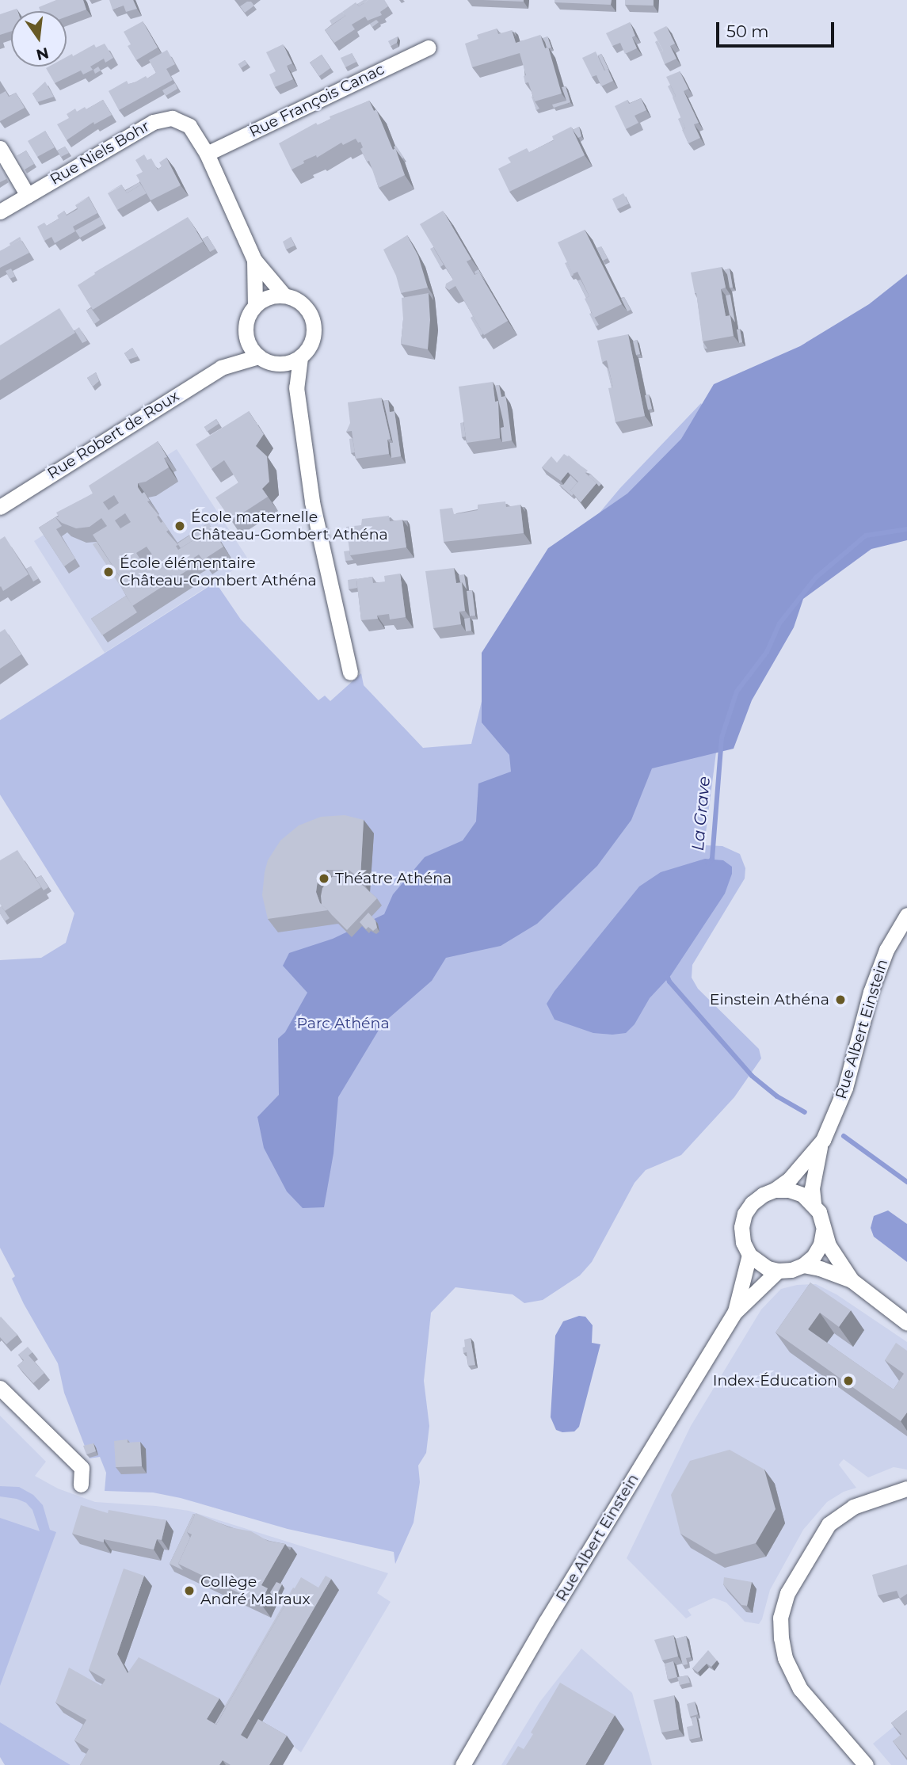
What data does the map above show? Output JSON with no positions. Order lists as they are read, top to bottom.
{
  "streets": {
    "street": [
      "Rue François Canac",
      "Rue Niels Bohr",
      "Rue Robert de Roux",
      "Rue Albert Einstein"
    ]
  },
  "crossings": [
    ["Rue François Canac", "Rue Niels Bohr"],
    ["Rue Niels Bohr", "Rue Robert de Roux"]
  ],
  "water": ["La Grave"],
  "parks": ["Parc Athéna"],
  "places": [
    "École maternelle Château-Gombert Athéna",
    "École élémentaire Château-Gombert Athéna",
    "Théatre Athéna",
    "Einstein Athéna",
    "Index-Éducation",
    "Collège André Malraux"
  ],
  "scale_bar": "50 m",
  "north": "bottom"
}
